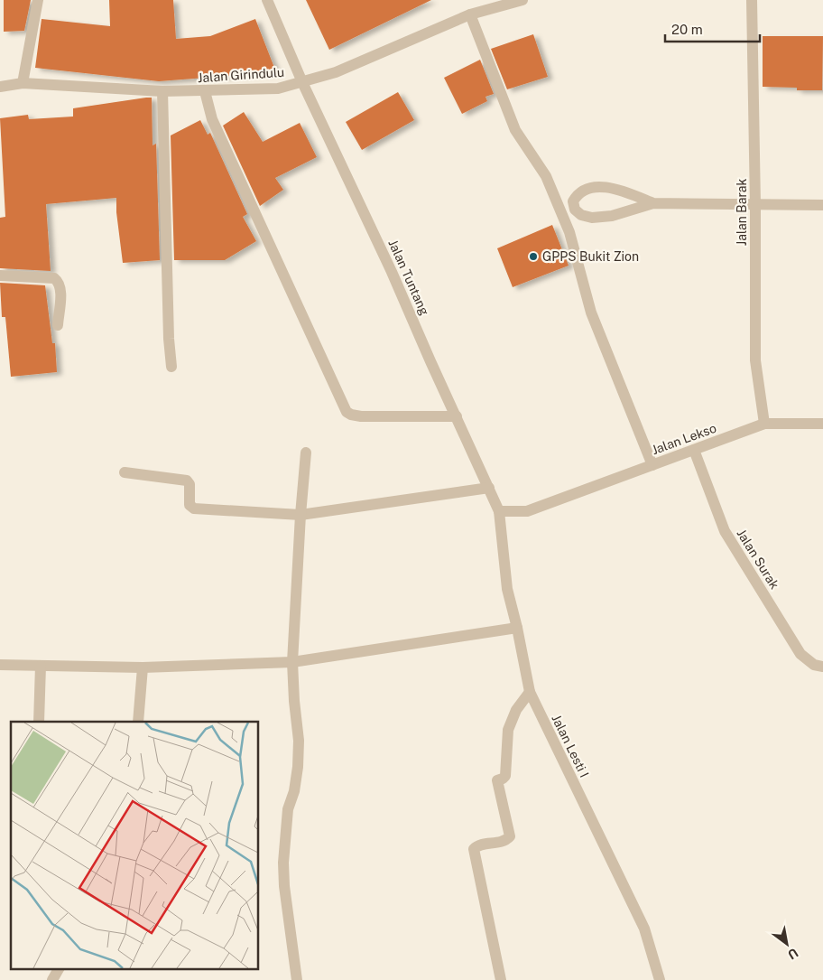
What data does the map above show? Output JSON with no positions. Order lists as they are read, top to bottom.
{
  "streets": {
    "street": [
      "Jalan Girindulu",
      "Jalan Barak",
      "Jalan Tuntang",
      "Jalan Lekso",
      "Jalan Surak",
      "Jalan Lesti I"
    ]
  },
  "crossings": [
    ["Jalan Girindulu", "Jalan Tuntang"],
    ["Jalan Barak", "Jalan Lekso"],
    ["Jalan Tuntang", "Jalan Lekso"],
    ["Jalan Tuntang", "Jalan Lesti I"],
    ["Jalan Lekso", "Jalan Surak"],
    ["Jalan Lekso", "Jalan Lesti I"]
  ],
  "places": ["GPPS Bukit Zion"],
  "scale_bar": "20 m",
  "north": "bottom right"
}
